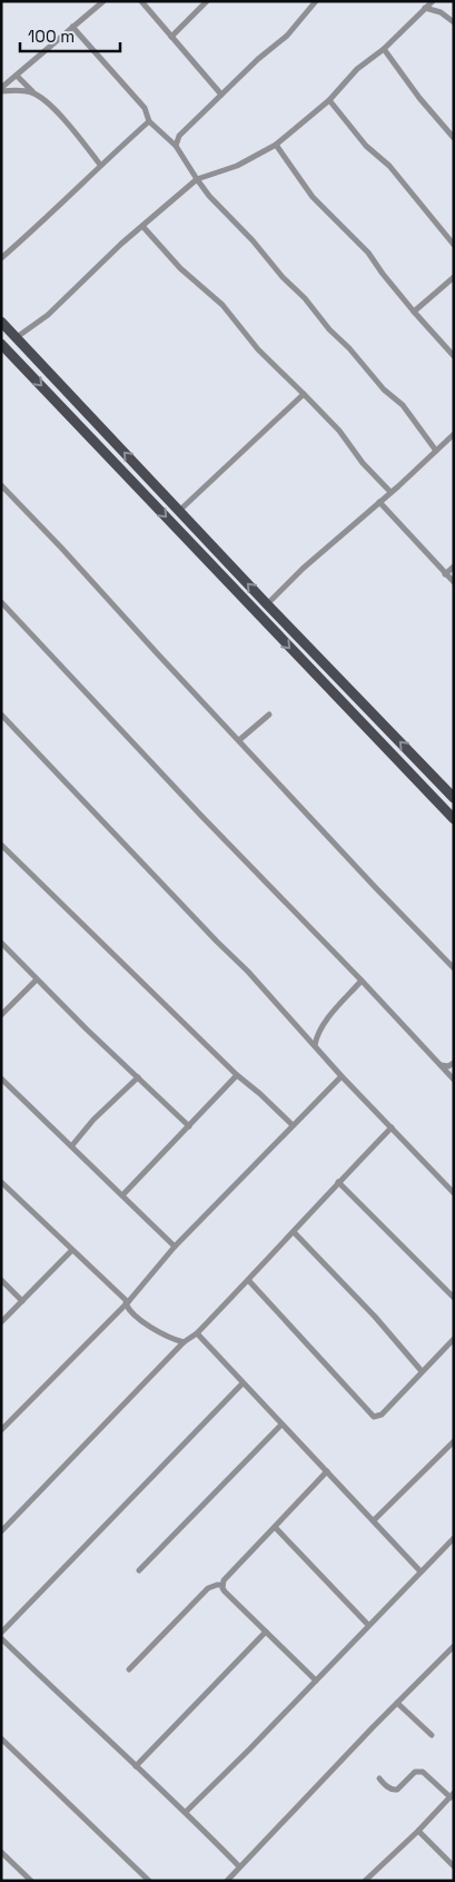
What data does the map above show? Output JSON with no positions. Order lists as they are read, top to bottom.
{
  "scale_bar": "100 m"
}
